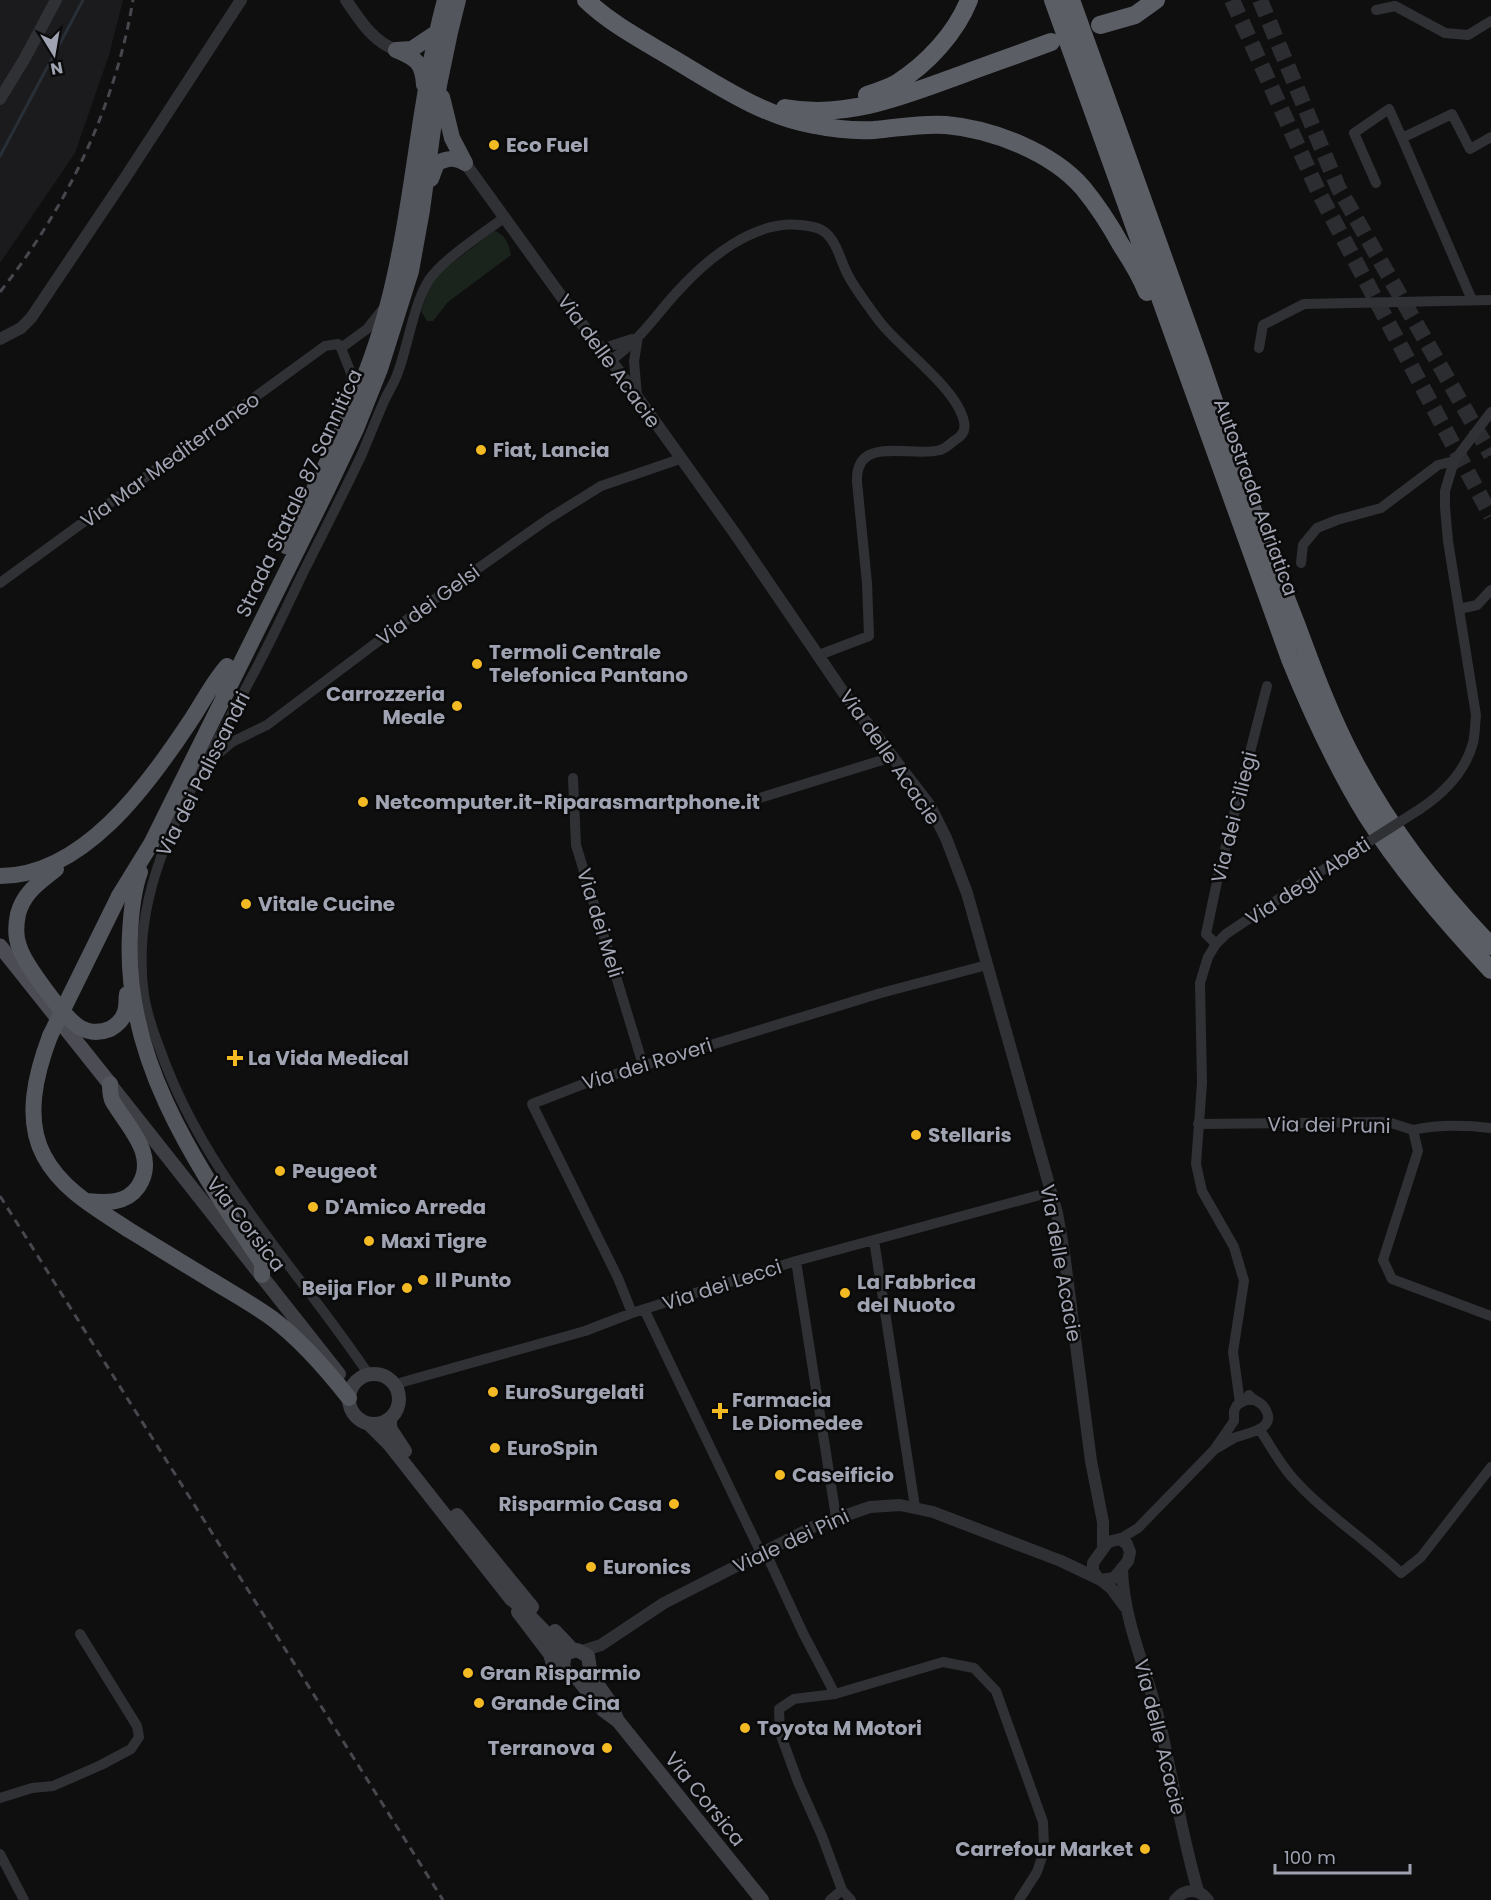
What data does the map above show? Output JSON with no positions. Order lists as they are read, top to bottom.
{
  "streets": {
    "highway": ["Strada Statale 87 Sannitica", "Autostrada Adriatica"],
    "main road": ["Via Corsica"],
    "street": [
      "Via delle Acacie",
      "Via Mar Mediterraneo",
      "Via dei Gelsi",
      "Via dei Palissandri",
      "Via dei Ciliegi",
      "Via degli Abeti",
      "Via dei Meli",
      "Via dei Roveri",
      "Via dei Pruni",
      "Via dei Lecci",
      "Viale dei Pini"
    ]
  },
  "crossings": [
    ["Via delle Acacie", "Via dei Gelsi"],
    ["Via delle Acacie", "Via dei Palissandri"],
    ["Via delle Acacie", "Via degli Abeti"],
    ["Via delle Acacie", "Via dei Roveri"],
    ["Via delle Acacie", "Via dei Lecci"],
    ["Via delle Acacie", "Viale dei Pini"],
    ["Via dei Gelsi", "Via dei Palissandri"],
    ["Via dei Palissandri", "Via Corsica"],
    ["Via dei Palissandri", "Via dei Lecci"],
    ["Via dei Ciliegi", "Via degli Abeti"],
    ["Via degli Abeti", "Via dei Pruni"],
    ["Via degli Abeti", "Viale dei Pini"],
    ["Via dei Meli", "Via dei Roveri"],
    ["Via dei Roveri", "Via dei Lecci"],
    ["Via Corsica", "Via dei Lecci"],
    ["Via Corsica", "Viale dei Pini"]
  ],
  "places": {
    "other": [
      "Eco Fuel",
      "Fiat, Lancia",
      "Termoli Centrale Telefonica Pantano",
      "Carrozzeria Meale",
      "Netcomputer.it-Riparasmartphone.it",
      "Vitale Cucine",
      "Stellaris",
      "Peugeot",
      "D'Amico Arreda",
      "Maxi Tigre",
      "Il Punto",
      "Beija Flor",
      "La Fabbrica del Nuoto",
      "EuroSurgelati",
      "EuroSpin",
      "Caseificio",
      "Risparmio Casa",
      "Euronics",
      "Gran Risparmio",
      "Grande Cina",
      "Toyota M Motori",
      "Terranova",
      "Carrefour Market"
    ],
    "health": ["La Vida Medical", "Farmacia Le Diomedee"]
  },
  "scale_bar": "100 m",
  "north": "bottom"
}
